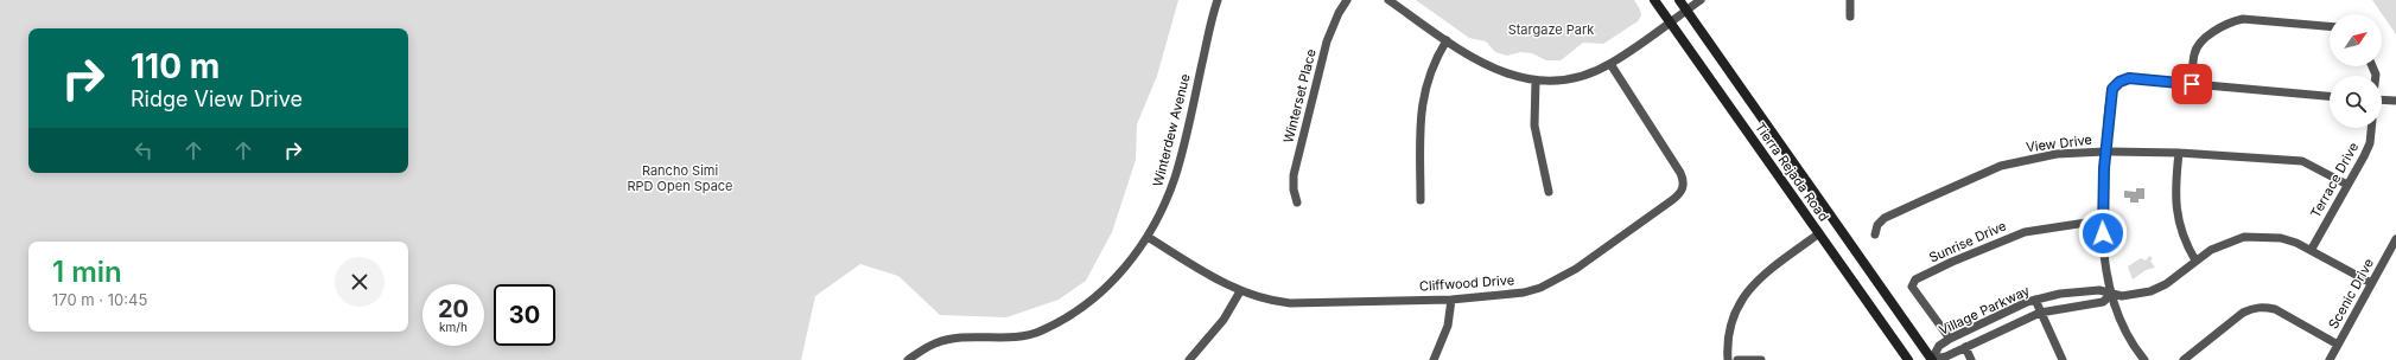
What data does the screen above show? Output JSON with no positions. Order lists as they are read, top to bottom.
{
  "streets": {
    "main road": ["Tierra Rejada Road"],
    "street": [
      "Winterset Place",
      "Winterdew Avenue",
      "View Drive",
      "Terrace Drive",
      "Sunrise Drive",
      "Cliffwood Drive",
      "Scenic Drive",
      "Village Parkway"
    ]
  },
  "crossings": [
    ["Winterdew Avenue", "Cliffwood Drive"],
    ["View Drive", "Terrace Drive"],
    ["Tierra Rejada Road", "Village Parkway"],
    ["Terrace Drive", "Village Parkway"],
    ["Sunrise Drive", "Village Parkway"],
    ["Scenic Drive", "Village Parkway"]
  ],
  "parks": ["Stargaze Park", "Rancho Simi RPD Open Space"],
  "north": "top right",
  "page": {
    "turn": ["110 m", "Ridge View Drive"],
    "heading": ["1 min", "170 m · 10:45"],
    "speed": "20 km/h",
    "limit": "30"
  }
}
